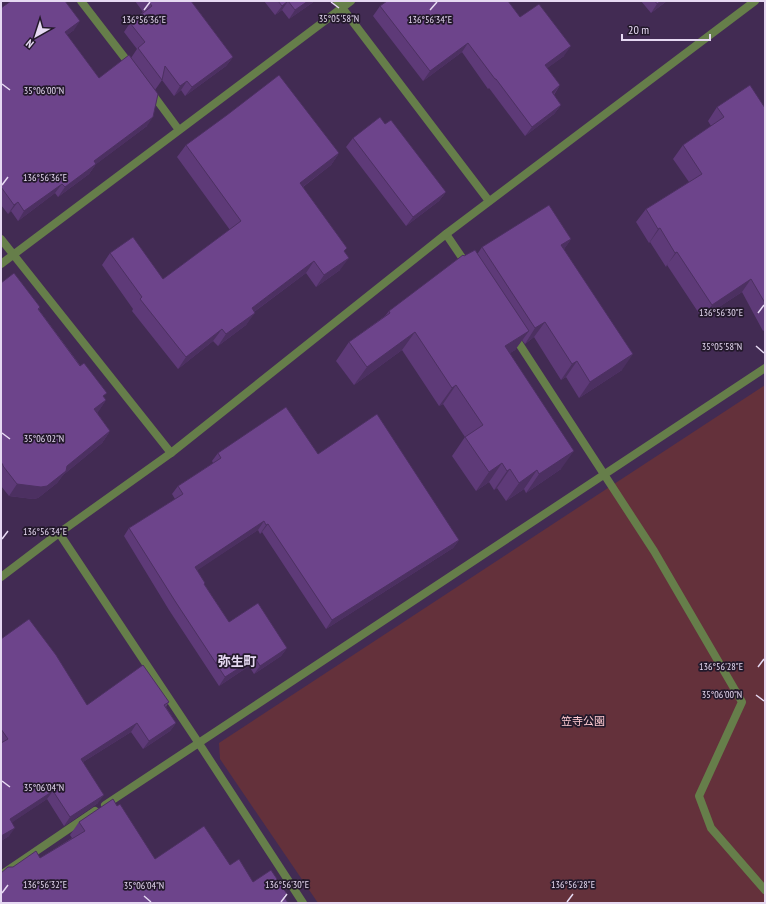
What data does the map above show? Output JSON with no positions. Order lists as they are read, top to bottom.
{
  "districts": ["弥生町"],
  "parks": ["笠寺公園"],
  "scale_bar": "20 m",
  "north": "bottom left",
  "coordinates": [
    "35°05'58\"N",
    "136°56'36\"E",
    "136°56'34\"E",
    "35°06'00\"N",
    "136°56'30\"E",
    "35°06'02\"N",
    "136°56'28\"E",
    "35°06'04\"N",
    "136°56'32\"E"
  ]
}
